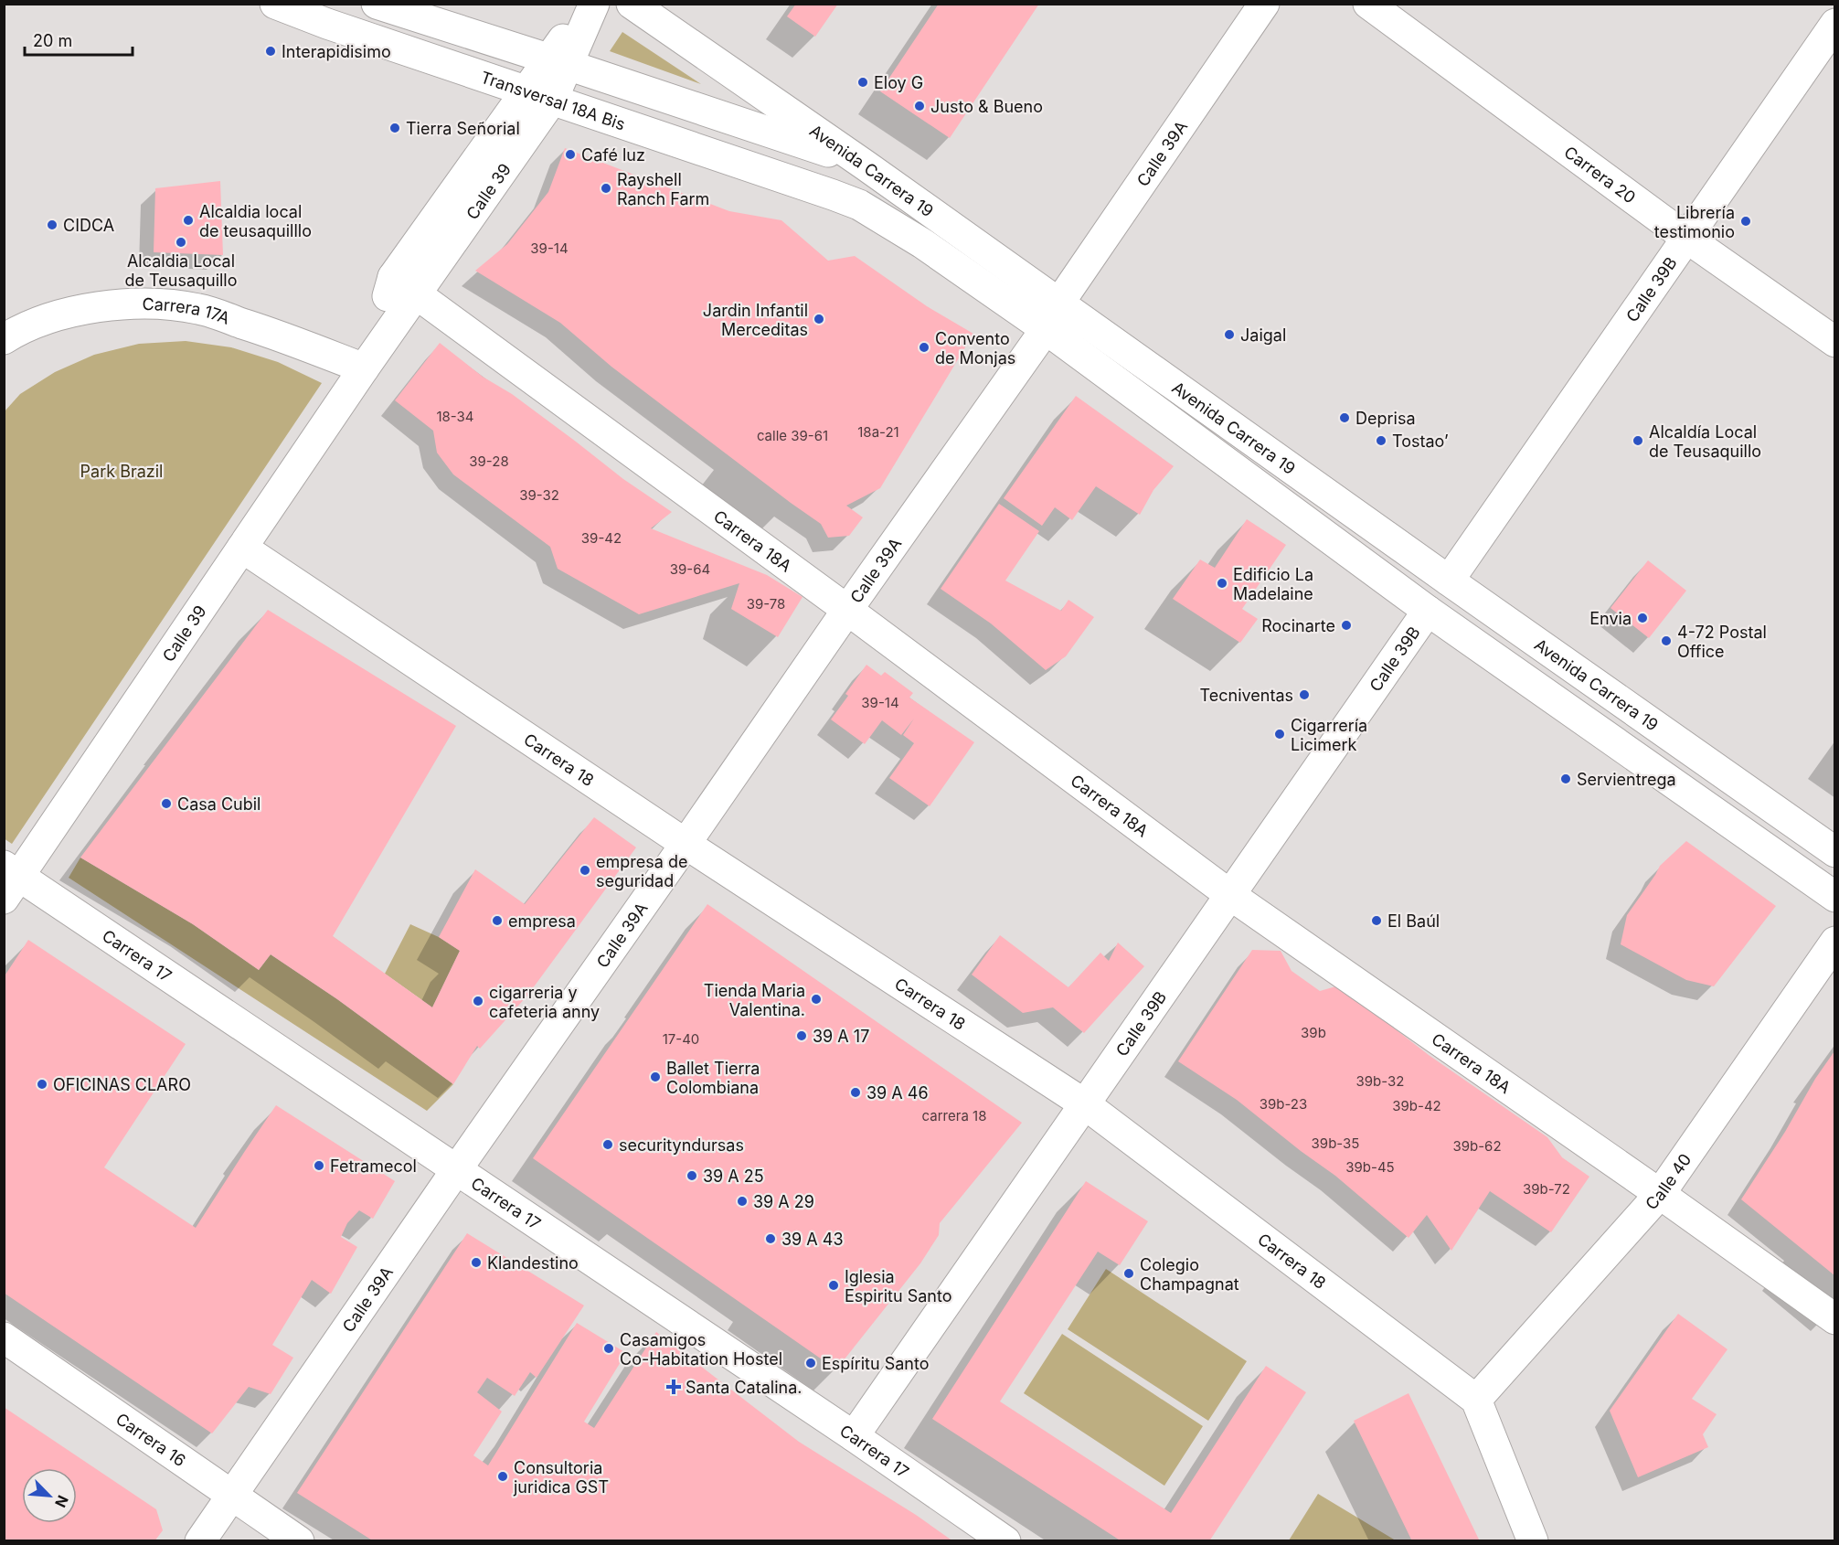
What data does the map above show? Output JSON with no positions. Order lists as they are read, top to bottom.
{
  "streets": {
    "street": [
      "Transversal 18A Bis",
      "Calle 39A",
      "Avenida Carrera 19",
      "Carrera 20",
      "Calle 39",
      "Calle 39B",
      "Carrera 17A",
      "Carrera 18A",
      "Carrera 18",
      "Carrera 17",
      "Calle 40",
      "Carrera 16"
    ]
  },
  "crossings": [
    ["Transversal 18A Bis", "Avenida Carrera 19"],
    ["Transversal 18A Bis", "Calle 39"],
    ["Calle 39A", "Avenida Carrera 19"],
    ["Calle 39A", "Carrera 18A"],
    ["Calle 39A", "Carrera 18"],
    ["Calle 39A", "Carrera 17"],
    ["Calle 39A", "Carrera 16"],
    ["Avenida Carrera 19", "Calle 39B"],
    ["Carrera 20", "Calle 39B"],
    ["Calle 39", "Carrera 17A"],
    ["Calle 39", "Carrera 18A"],
    ["Calle 39", "Carrera 18"],
    ["Calle 39", "Carrera 17"],
    ["Calle 39B", "Carrera 18A"],
    ["Calle 39B", "Carrera 18"],
    ["Calle 39B", "Carrera 17"],
    ["Carrera 18A", "Calle 40"],
    ["Carrera 18", "Calle 40"]
  ],
  "parks": ["Park Brazil"],
  "places": {
    "other": [
      "Interapidisimo",
      "Eloy G",
      "Justo & Bueno",
      "Tierra Señorial",
      "Café luz",
      "Rayshell Ranch Farm",
      "Alcaldia local de teusaquilllo",
      "Librería testimonio",
      "CIDCA",
      "Alcaldia Local de Teusaquillo",
      "Jardin Infantil Merceditas",
      "Jaigal",
      "Convento de Monjas",
      "Deprisa",
      "Tostao’",
      "Alcaldía Local de Teusaquillo",
      "Edificio La Madelaine",
      "Envia",
      "Rocinarte",
      "4-72 Postal Office",
      "Tecniventas",
      "Cigarrería Licimerk",
      "Servientrega",
      "Casa Cubil",
      "empresa de seguridad",
      "empresa",
      "El Baúl",
      "Tienda Maria Valentina.",
      "cigarreria y cafeteria anny",
      "39 A 17",
      "Ballet Tierra Colombiana",
      "OFICINAS CLARO",
      "39 A 46",
      "securityndursas",
      "Fetramecol",
      "39 A 25",
      "39 A 29",
      "39 A 43",
      "Klandestino",
      "Colegio Champagnat",
      "Iglesia Espiritu Santo",
      "Casamigos Co-Habitation Hostel",
      "Espíritu Santo",
      "Consultoria juridica GST"
    ],
    "health": ["Santa Catalina."]
  },
  "house_numbers": [
    "39-14",
    "18-34",
    "18a-21",
    "calle 39-61",
    "39-28",
    "39-32",
    "39-42",
    "39-64",
    "39-78",
    "39-14",
    "39b",
    "17-40",
    "39b-32",
    "39b-23",
    "39b-42",
    "carrera 18",
    "39b-35",
    "39b-62",
    "39b-45",
    "39b-72"
  ],
  "scale_bar": "20 m",
  "north": "bottom right"
}
